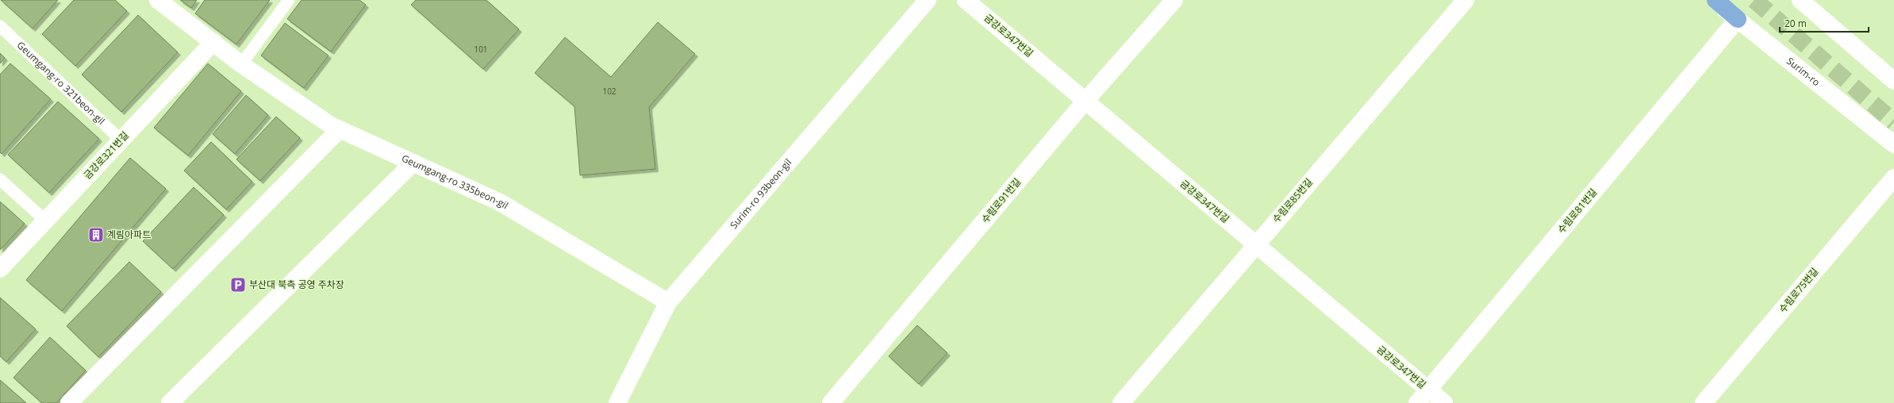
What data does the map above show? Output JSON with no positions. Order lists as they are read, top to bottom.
{
  "streets": {
    "street": [
      "금강로347번길",
      "Surim-ro",
      "금강로321번길",
      "Geumgang-ro 335beon-gil",
      "Surim-ro 93beon-gil",
      "수림로91번길",
      "수림로85번길",
      "수림로81번길",
      "수림로75번길"
    ],
    "lane": ["Geumgang-ro 321beon-gil"]
  },
  "crossings": [
    ["금강로347번길", "수림로91번길"],
    ["금강로347번길", "수림로85번길"],
    ["금강로347번길", "수림로81번길"],
    ["Surim-ro", "수림로81번길"],
    ["Geumgang-ro 321beon-gil", "금강로321번길"],
    ["금강로321번길", "Geumgang-ro 335beon-gil"],
    ["Geumgang-ro 335beon-gil", "Surim-ro 93beon-gil"]
  ],
  "places": {
    "building": ["계림아파트"],
    "parking": ["부산대 북측 공영 주차장"]
  },
  "house_numbers": ["101", "102"],
  "scale_bar": "20 m"
}
